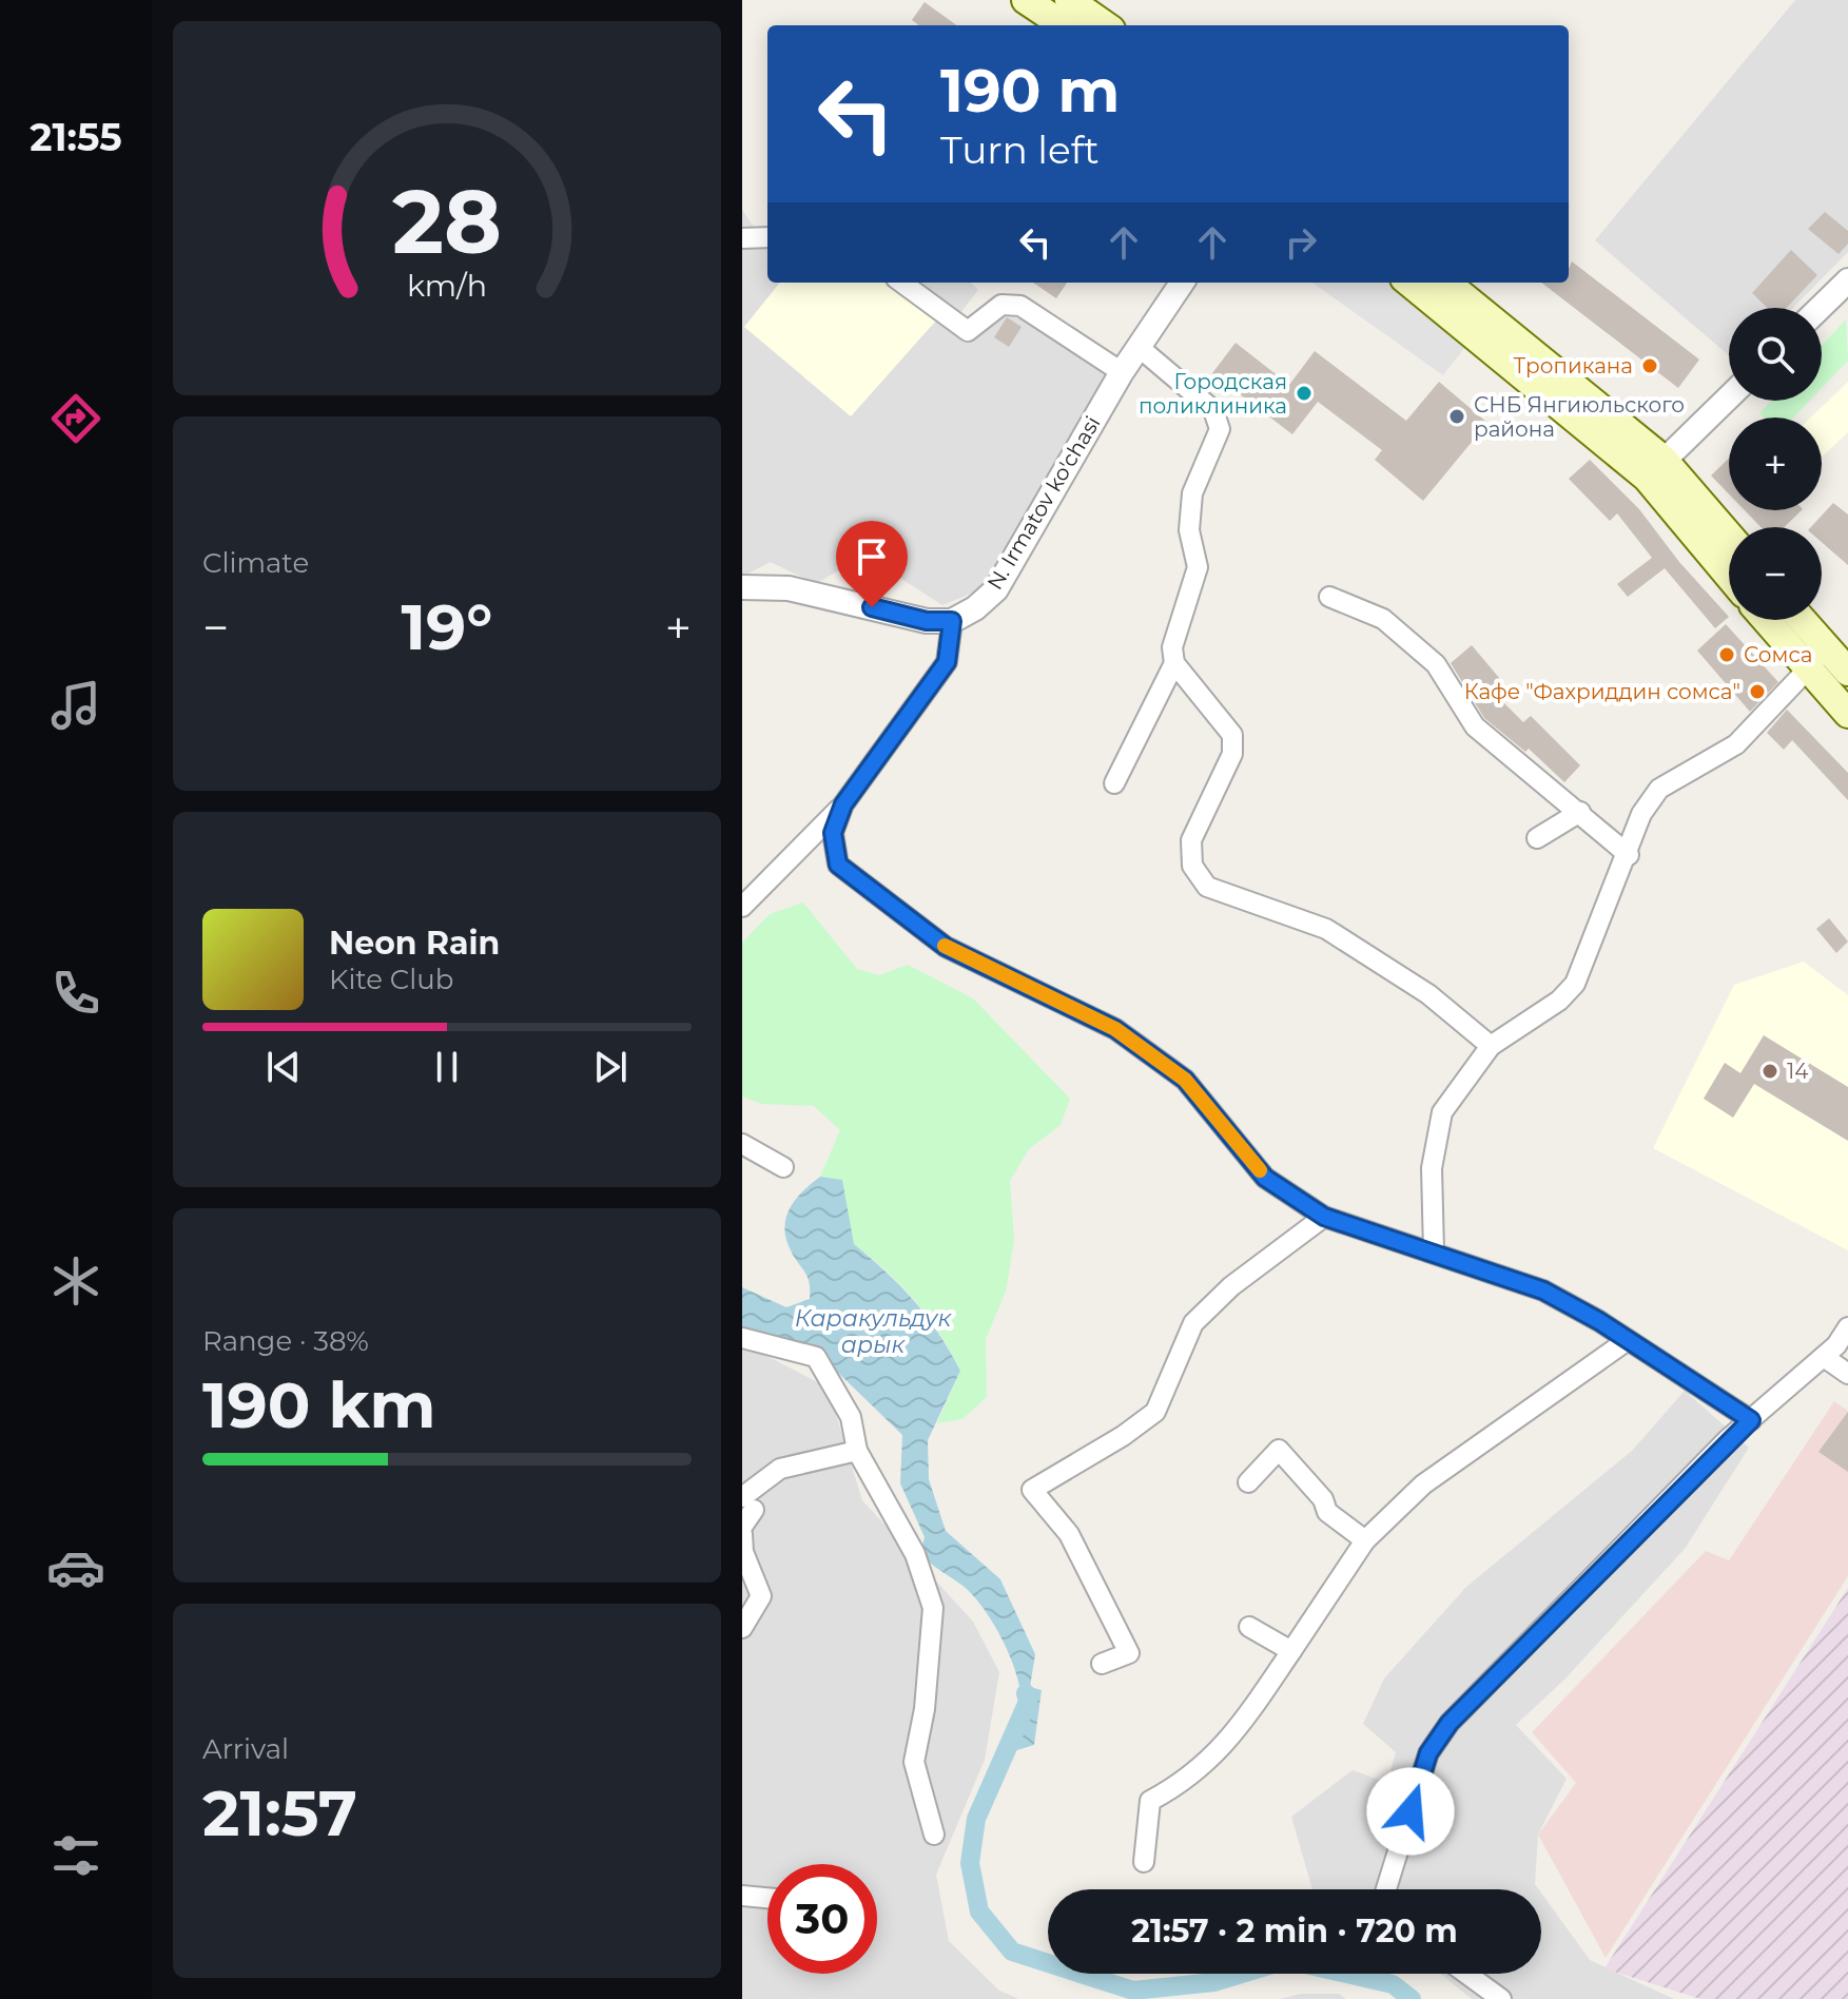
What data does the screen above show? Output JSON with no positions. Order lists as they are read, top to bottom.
{
  "streets": {
    "street": ["N. Irmatov ko'chasi"]
  },
  "water": ["Каракульдук арык"],
  "places": [
    "Тропикана",
    "Городская поликлиника",
    "СНБ Янгиюльского района",
    "Сомса",
    "Кафе \"Фахриддин сомса\"",
    "14"
  ],
  "page": {
    "tabs": "21:55",
    "turn": ["190 m", "Turn left"],
    "map_buttons": ["+", "−"],
    "tile": [
      "Climate",
      ["Range · 38%", "190 km"],
      ["Arrival", "21:57"]
    ],
    "heat": ["−", "19°", "+"],
    "song": ["Neon Rain", "Kite Club"],
    "limit": "30",
    "trip": "21:57 · 2 min · 720 m",
    "gauge": ["28", "km/h"]
  }
}
